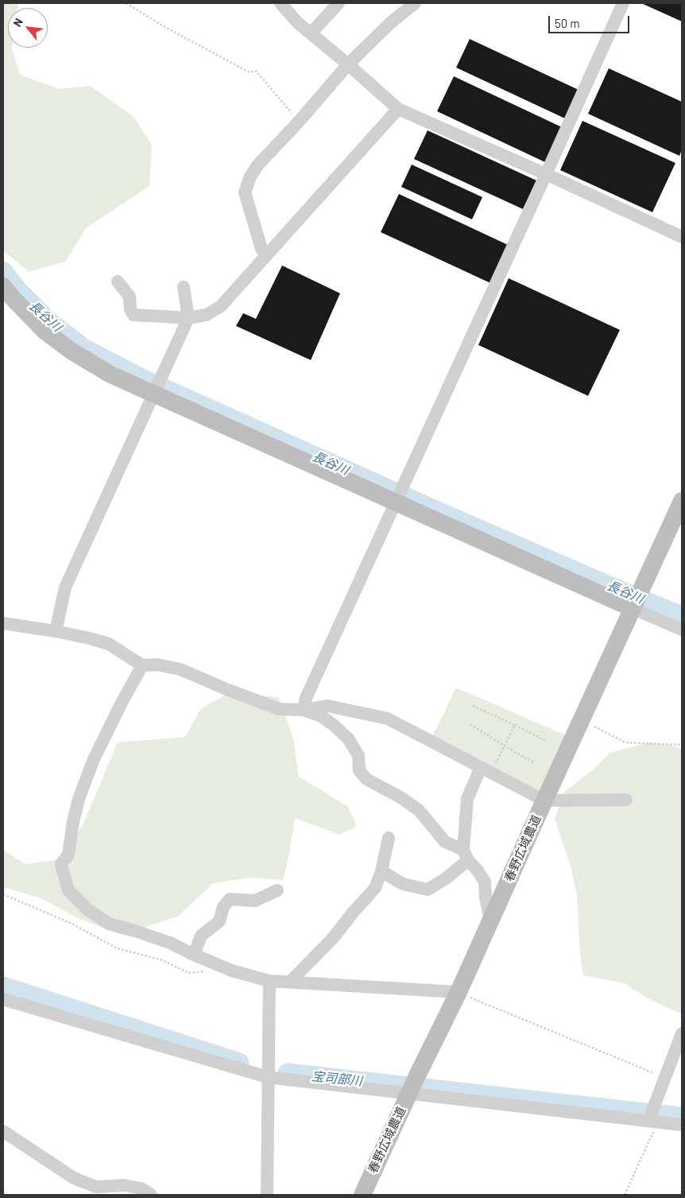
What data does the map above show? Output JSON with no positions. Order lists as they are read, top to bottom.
{
  "streets": {
    "street": ["春野広域農道"]
  },
  "water": ["長谷川", "宝司部川"],
  "scale_bar": "50 m",
  "north": "top left"
}
